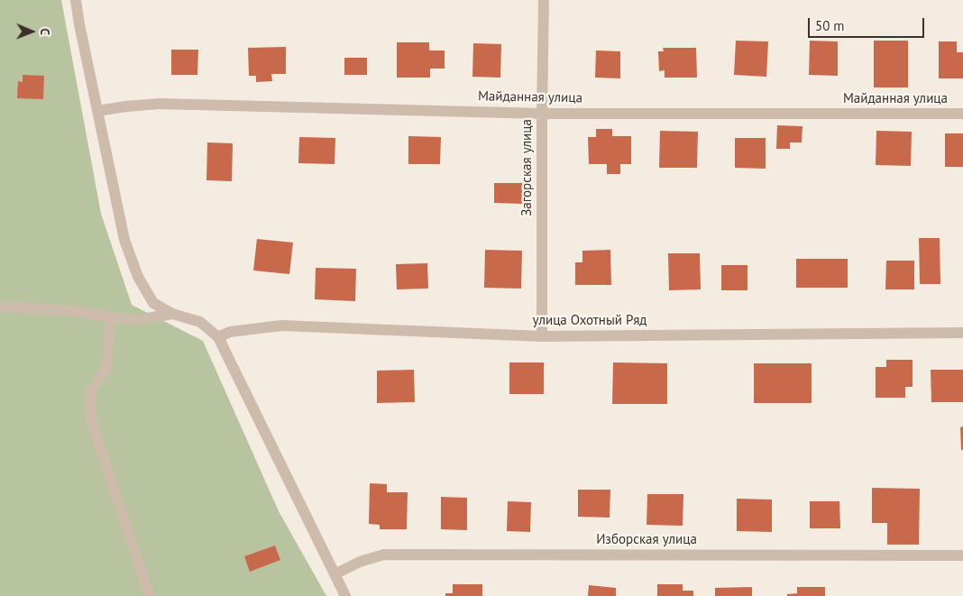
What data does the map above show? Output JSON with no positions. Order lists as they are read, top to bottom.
{
  "streets": {
    "street": [
      "Майданная улица",
      "Загорская улица",
      "улица Охотный Ряд",
      "Изборская улица"
    ]
  },
  "crossings": [
    ["Майданная улица", "Загорская улица"],
    ["Загорская улица", "улица Охотный Ряд"]
  ],
  "scale_bar": "50 m",
  "north": "right"
}
